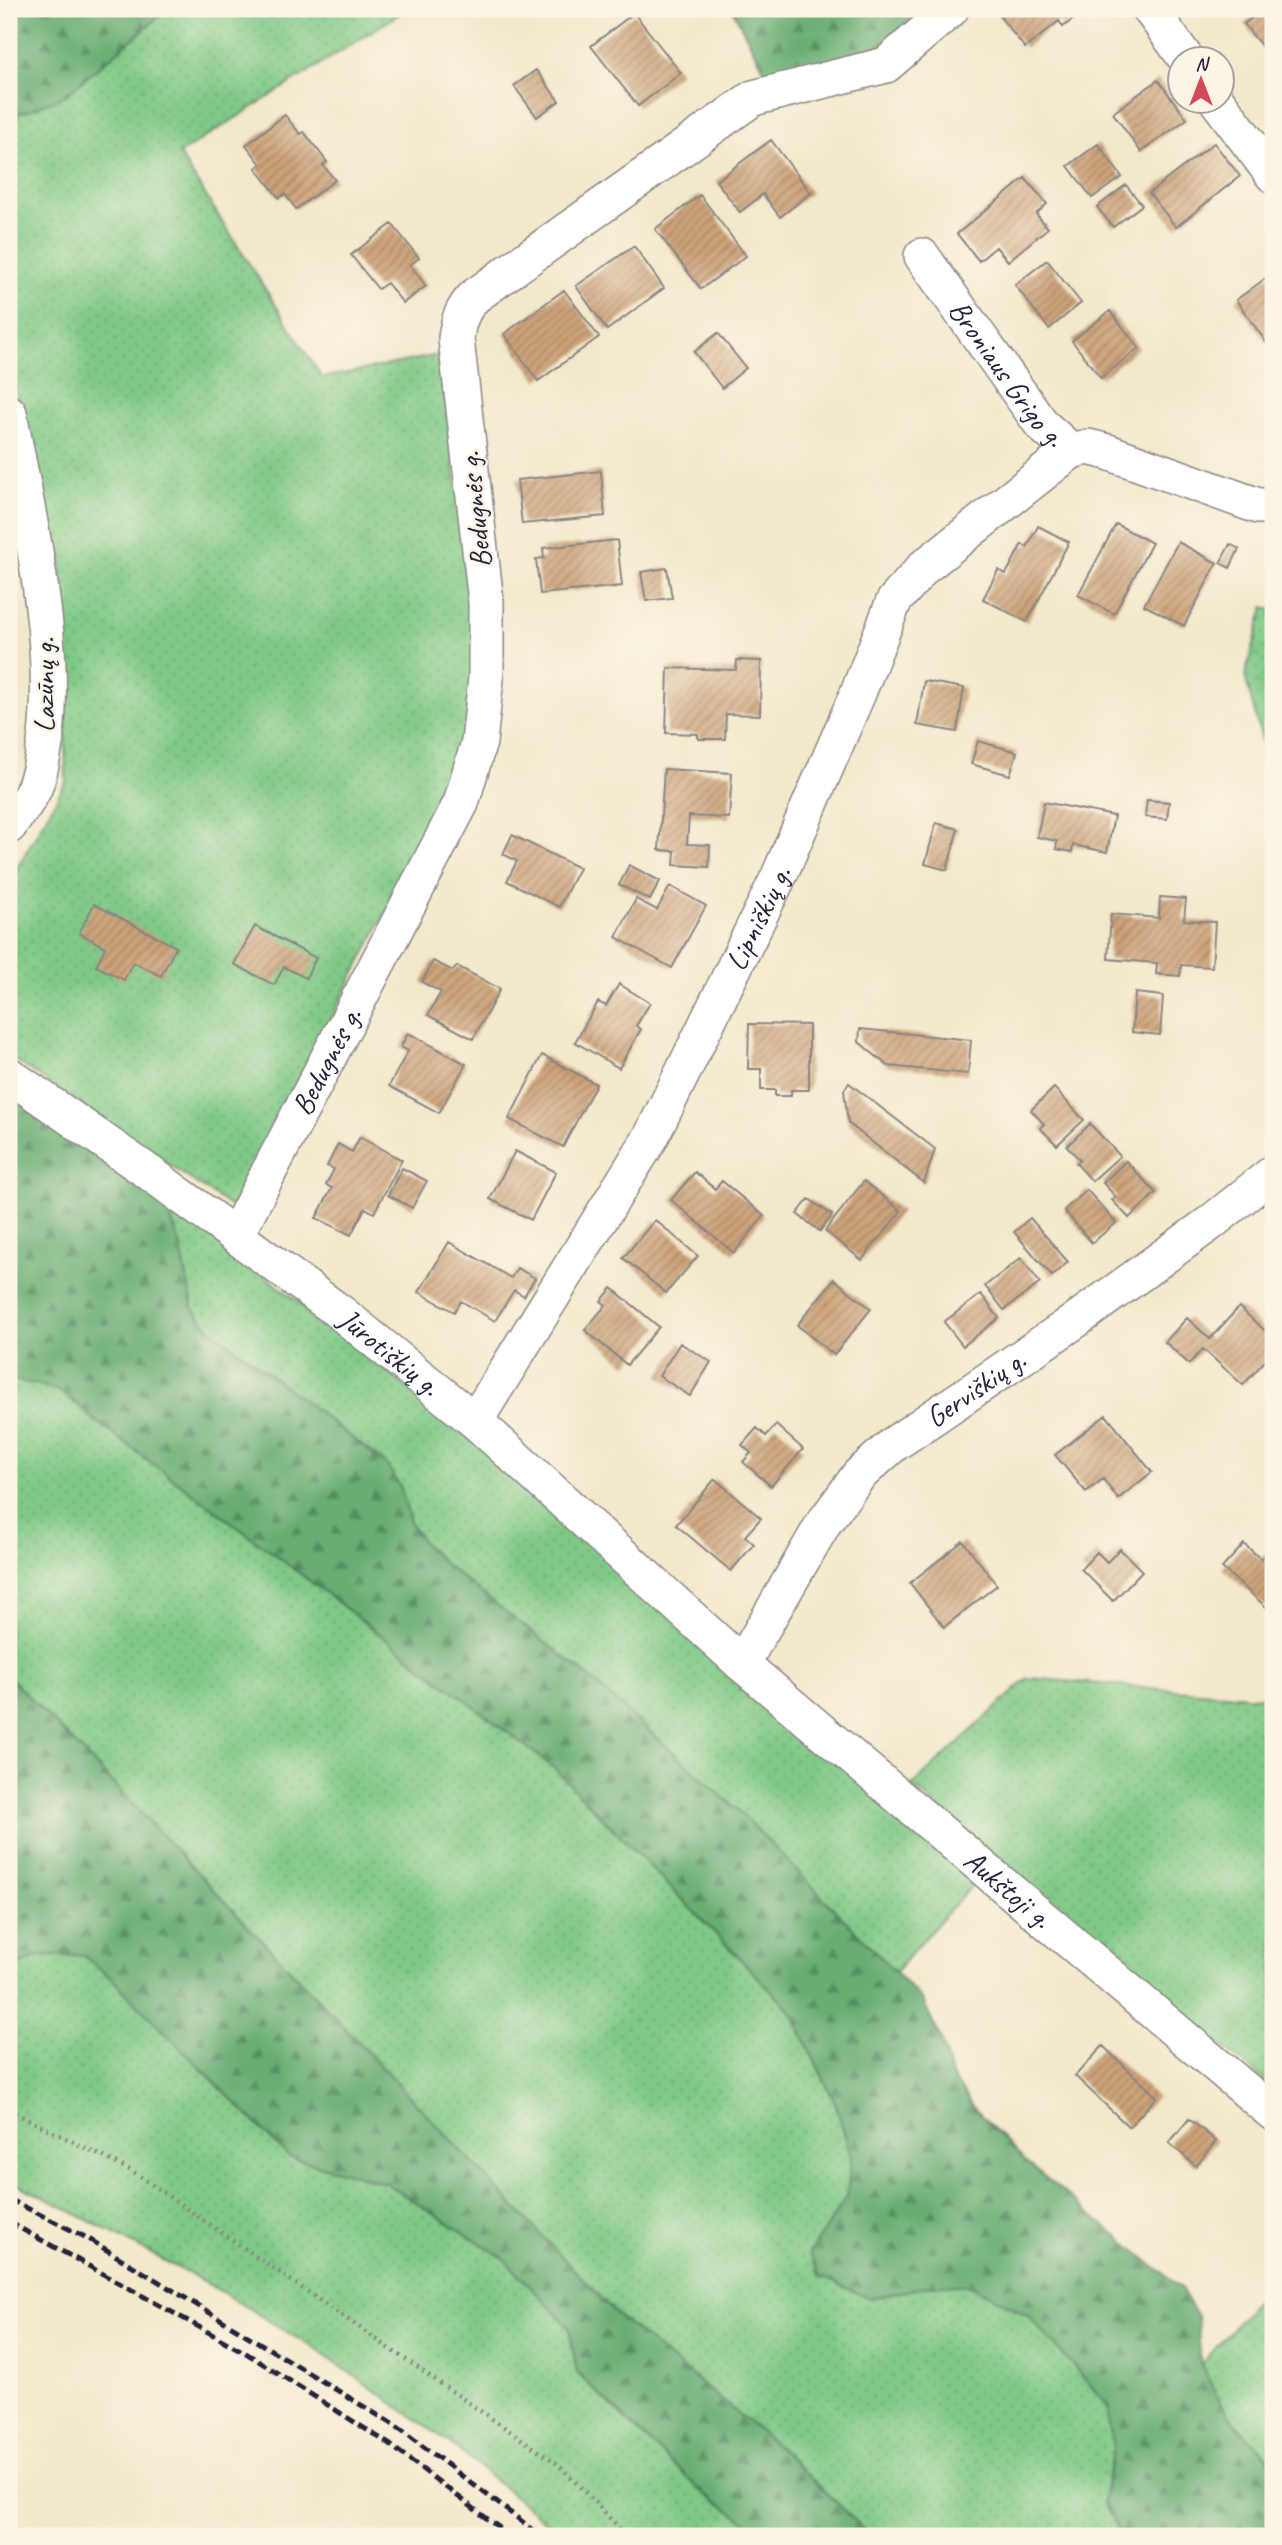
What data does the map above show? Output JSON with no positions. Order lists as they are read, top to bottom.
{
  "streets": {
    "street": [
      "Broniaus Grigo g.",
      "Bedugnės g.",
      "Lazūnų g.",
      "Lipniškių g.",
      "Jūrotiškių g.",
      "Gerviškių g.",
      "Aukštoji g."
    ]
  },
  "crossings": [
    ["Broniaus Grigo g.", "Lipniškių g."],
    ["Bedugnės g.", "Jūrotiškių g."],
    ["Lipniškių g.", "Jūrotiškių g."],
    ["Jūrotiškių g.", "Gerviškių g."],
    ["Jūrotiškių g.", "Aukštoji g."],
    ["Gerviškių g.", "Aukštoji g."]
  ],
  "north": "top"
}
